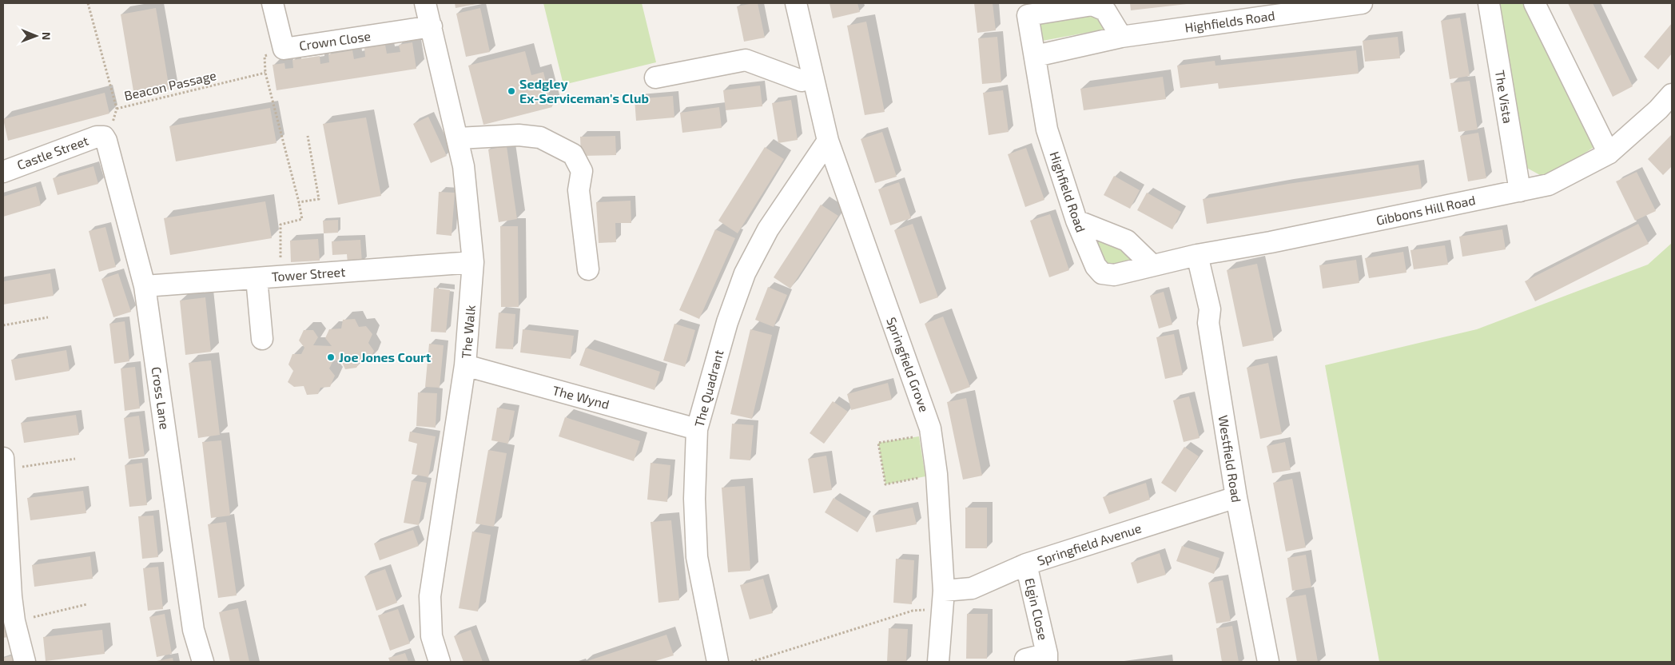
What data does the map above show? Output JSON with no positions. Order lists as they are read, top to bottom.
{
  "streets": {
    "street": [
      "Highfields Road",
      "Crown Close",
      "The Vista",
      "Castle Street",
      "Highfield Road",
      "Gibbons Hill Road",
      "Tower Street",
      "The Walk",
      "Springfield Grove",
      "The Quadrant",
      "The Wynd",
      "Cross Lane",
      "Westfield Road",
      "Springfield Avenue",
      "Elgin Close"
    ],
    "path": ["Beacon Passage"]
  },
  "crossings": [
    ["Highfields Road", "Highfield Road"],
    ["Crown Close", "The Walk"],
    ["The Vista", "Gibbons Hill Road"],
    ["Castle Street", "Cross Lane"],
    ["Highfield Road", "Gibbons Hill Road"],
    ["Gibbons Hill Road", "Westfield Road"],
    ["Tower Street", "The Walk"],
    ["Tower Street", "Cross Lane"],
    ["The Walk", "The Wynd"],
    ["Springfield Grove", "The Quadrant"],
    ["Springfield Grove", "Springfield Avenue"],
    ["The Quadrant", "The Wynd"],
    ["Westfield Road", "Springfield Avenue"],
    ["Springfield Avenue", "Elgin Close"]
  ],
  "places": ["Sedgley Ex-Serviceman's Club", "Joe Jones Court"],
  "north": "right"
}
